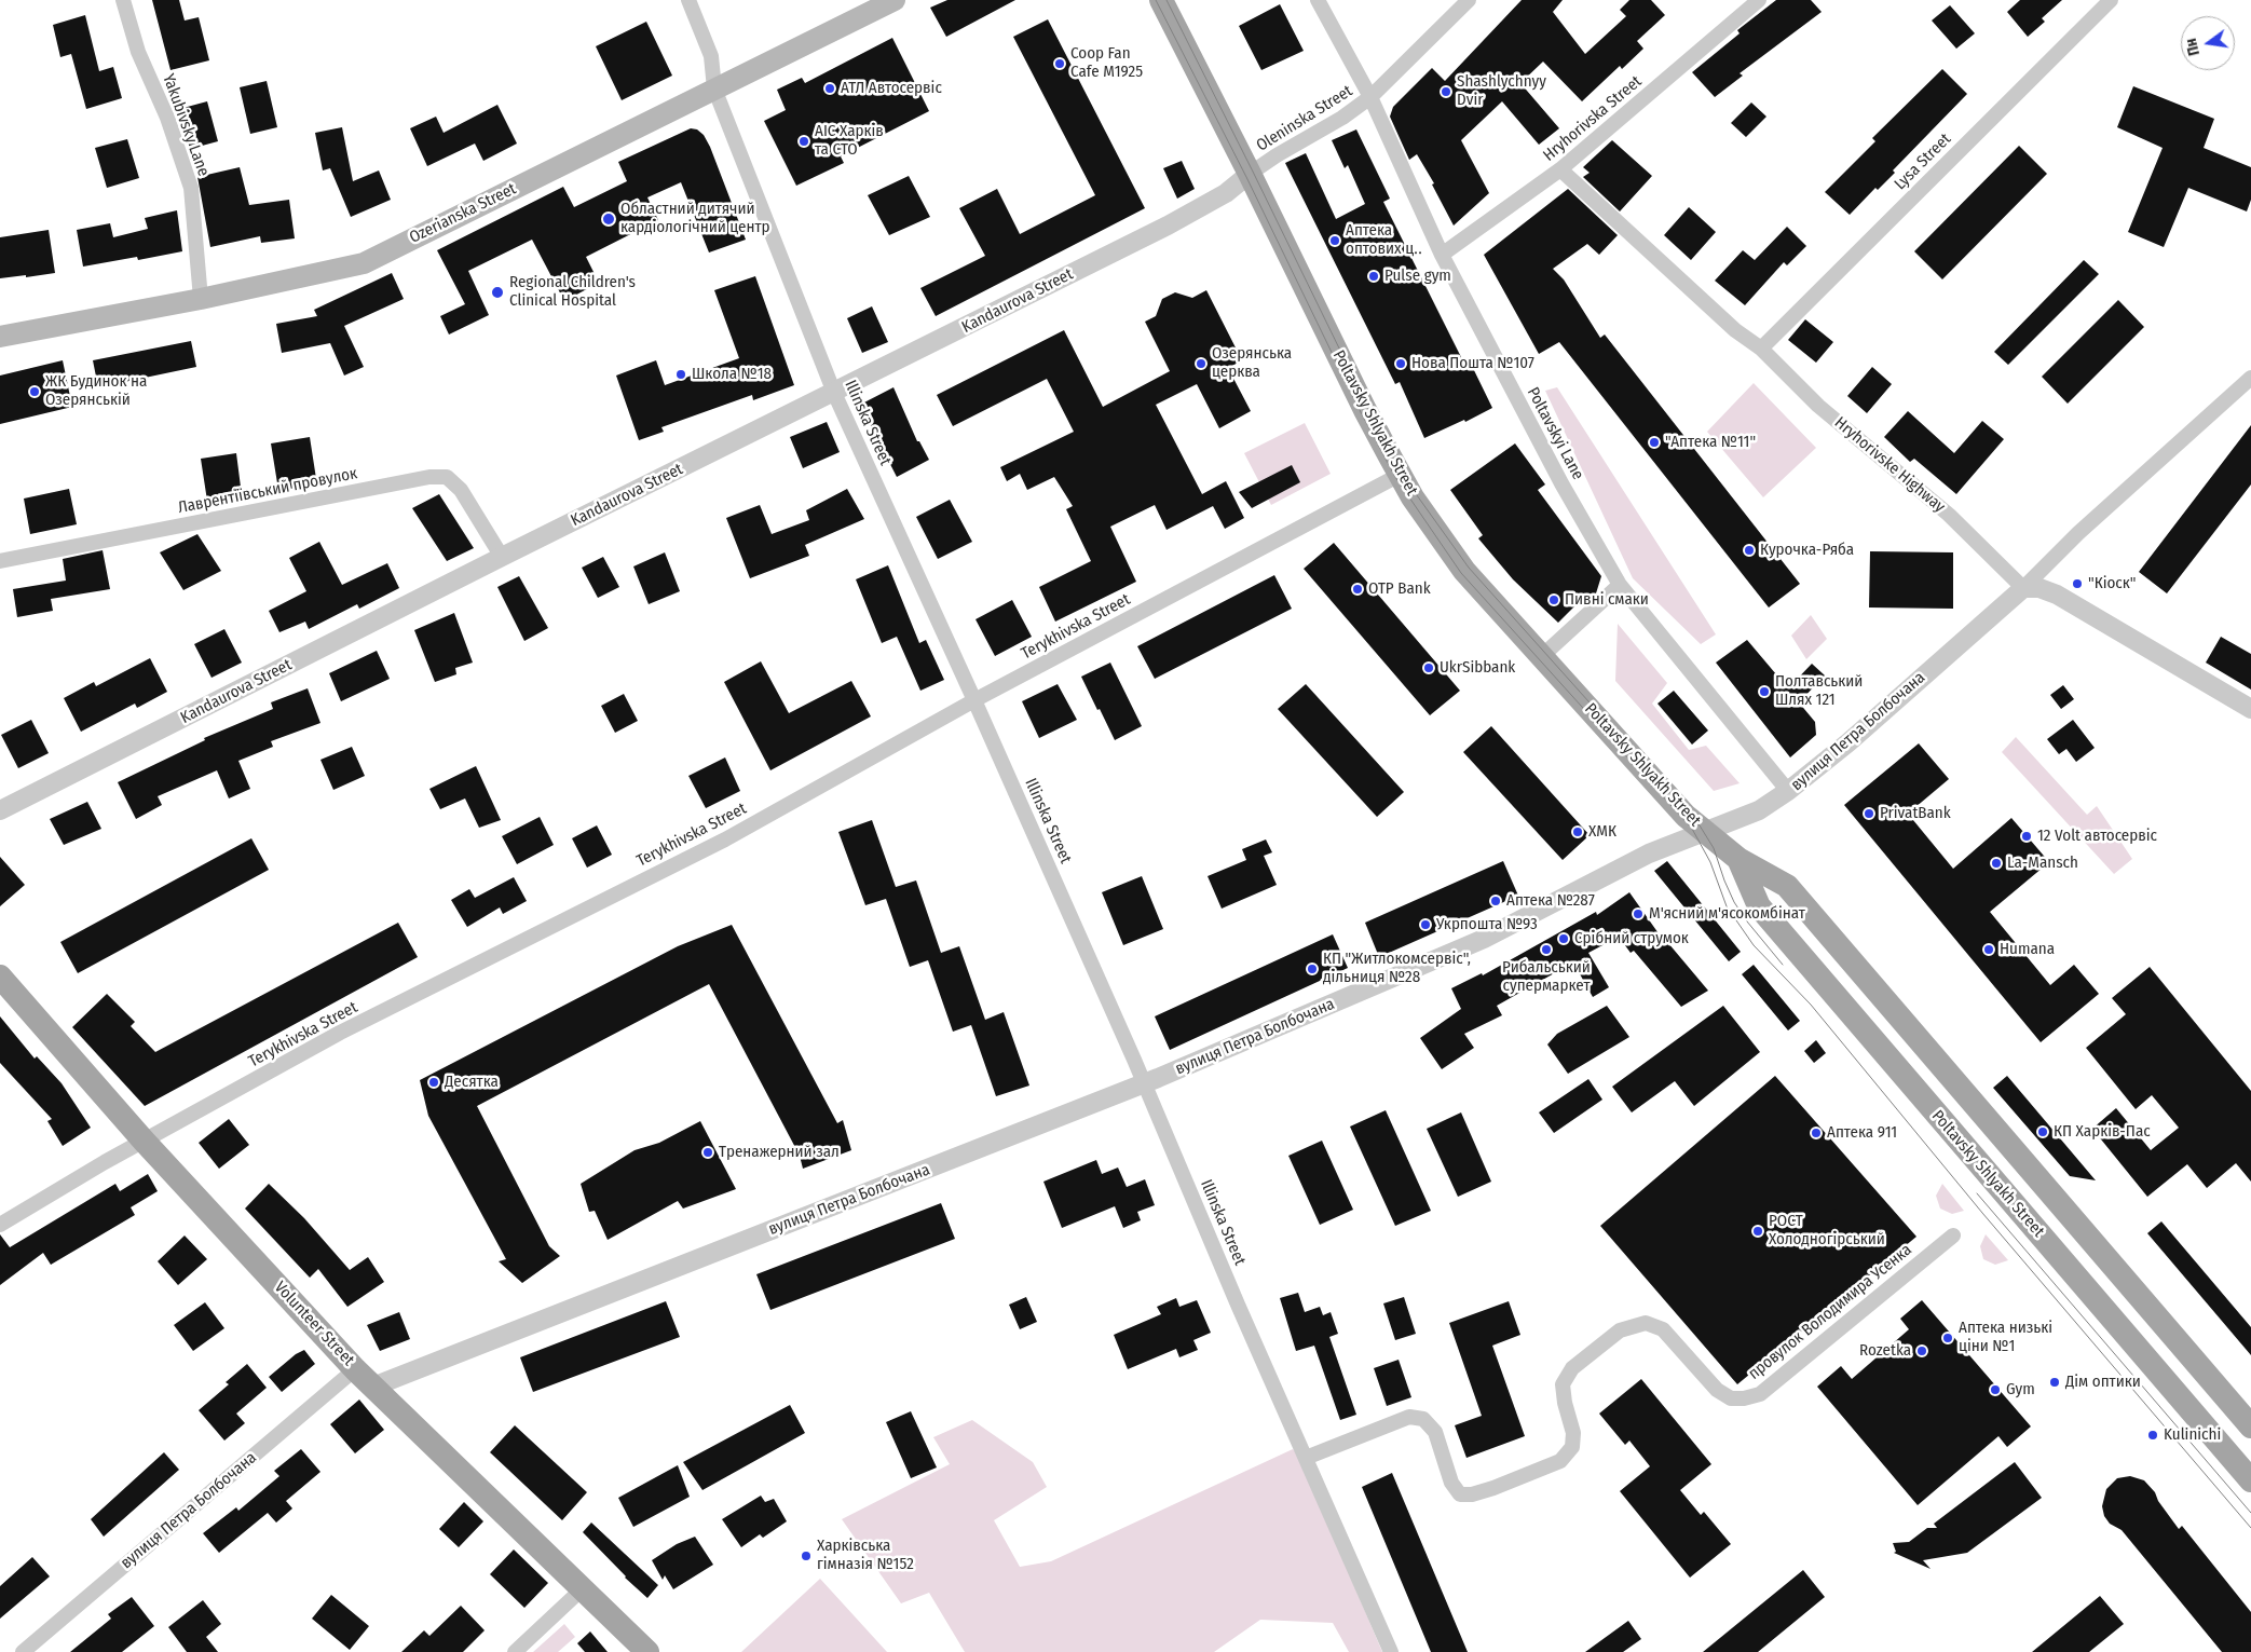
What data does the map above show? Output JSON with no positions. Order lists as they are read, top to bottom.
{
  "streets": {
    "main road": ["Ozerianska Street", "Poltavsky Shlyakh Street", "Volunteer Street"],
    "street": [
      "Oleninska Street",
      "Hryhorivska Street",
      "Yakubivsky Lane",
      "Lysa Street",
      "Kandaurova Street",
      "Illinska Street",
      "Poltavskyi Lane",
      "Hryhorivske Highway",
      "Лаврентіївський провулок",
      "Terykhivska Street",
      "вулиця Петра Болбочана",
      "провулок Володимира Усенка"
    ]
  },
  "crossings": [
    ["Oleninska Street", "Kandaurova Street"],
    ["Oleninska Street", "Poltavsky Shlyakh Street"],
    ["Oleninska Street", "Poltavskyi Lane"],
    ["Hryhorivska Street", "Poltavskyi Lane"],
    ["Hryhorivska Street", "Hryhorivske Highway"],
    ["Yakubivsky Lane", "Ozerianska Street"],
    ["Lysa Street", "Hryhorivske Highway"],
    ["Ozerianska Street", "Illinska Street"],
    ["Kandaurova Street", "Illinska Street"],
    ["Kandaurova Street", "Poltavsky Shlyakh Street"],
    ["Kandaurova Street", "Лаврентіївський провулок"],
    ["Illinska Street", "Terykhivska Street"],
    ["Illinska Street", "вулиця Петра Болбочана"],
    ["Illinska Street", "провулок Володимира Усенка"],
    ["Poltavsky Shlyakh Street", "Terykhivska Street"],
    ["Poltavsky Shlyakh Street", "вулиця Петра Болбочана"],
    ["Poltavskyi Lane", "вулиця Петра Болбочана"],
    ["Hryhorivske Highway", "вулиця Петра Болбочана"],
    ["Terykhivska Street", "Volunteer Street"],
    ["вулиця Петра Болбочана", "Volunteer Street"]
  ],
  "places": [
    "Coop Fan Cafe M1925",
    "АТЛ Автосервіс",
    "Shashlychnyy Dvir",
    "АІС Харків та СТО",
    "Областний дитячий кардіологічний центр",
    "Аптека оптових ц‥",
    "Pulse gym",
    "Regional Children's Clinical Hospital",
    "Озерянська церква",
    "Нова Пошта №107",
    "Школа №18",
    "ЖК Будинок на Озерянській",
    "\"Аптека №11\"",
    "Курочка-Ряба",
    "\"Кіоск\"",
    "OTP Bank",
    "Пивні смаки",
    "UkrSibbank",
    "Полтавський Шлях 121",
    "PrivatBank",
    "ХМК",
    "12 Volt автосервіс",
    "La-Mansch",
    "Аптека №287",
    "М'ясний м'ясокомбінат",
    "Укрпошта №93",
    "Срібний струмок",
    "Рибальський супермаркет",
    "Humana",
    "КП \"Житлокомсервіс\", дільниця №28",
    "Десятка",
    "КП Харків-Пас",
    "Аптека 911",
    "Тренажерний зал",
    "РОСТ Холодногірський",
    "Аптека низькі ціни №1",
    "Rozetka",
    "Дім оптики",
    "Gym",
    "Kulinichi",
    "Харківська гімназія №152"
  ],
  "north": "left"
}
